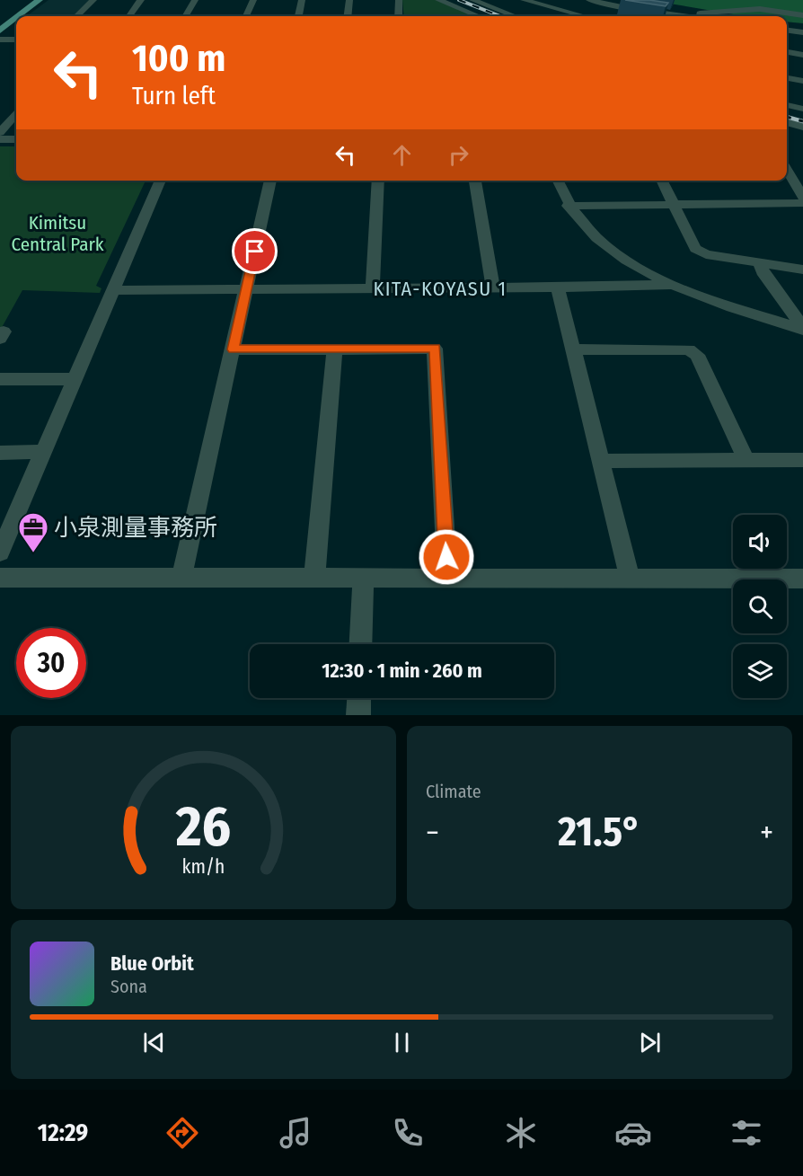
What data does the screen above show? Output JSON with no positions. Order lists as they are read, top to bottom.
{
  "districts": ["KITA-KOYASU 1"],
  "parks": ["Kimitsu Central Park"],
  "places": {
    "office": ["小泉測量事務所"]
  },
  "page": {
    "turn": ["100 m", "Turn left"],
    "limit": "30",
    "trip": "12:30 · 1 min · 260 m",
    "tile": "Climate",
    "heat": ["−", "21.5°", "+"],
    "song": ["Blue Orbit", "Sona"],
    "tabs": "12:29",
    "gauge": ["26", "km/h"]
  }
}
